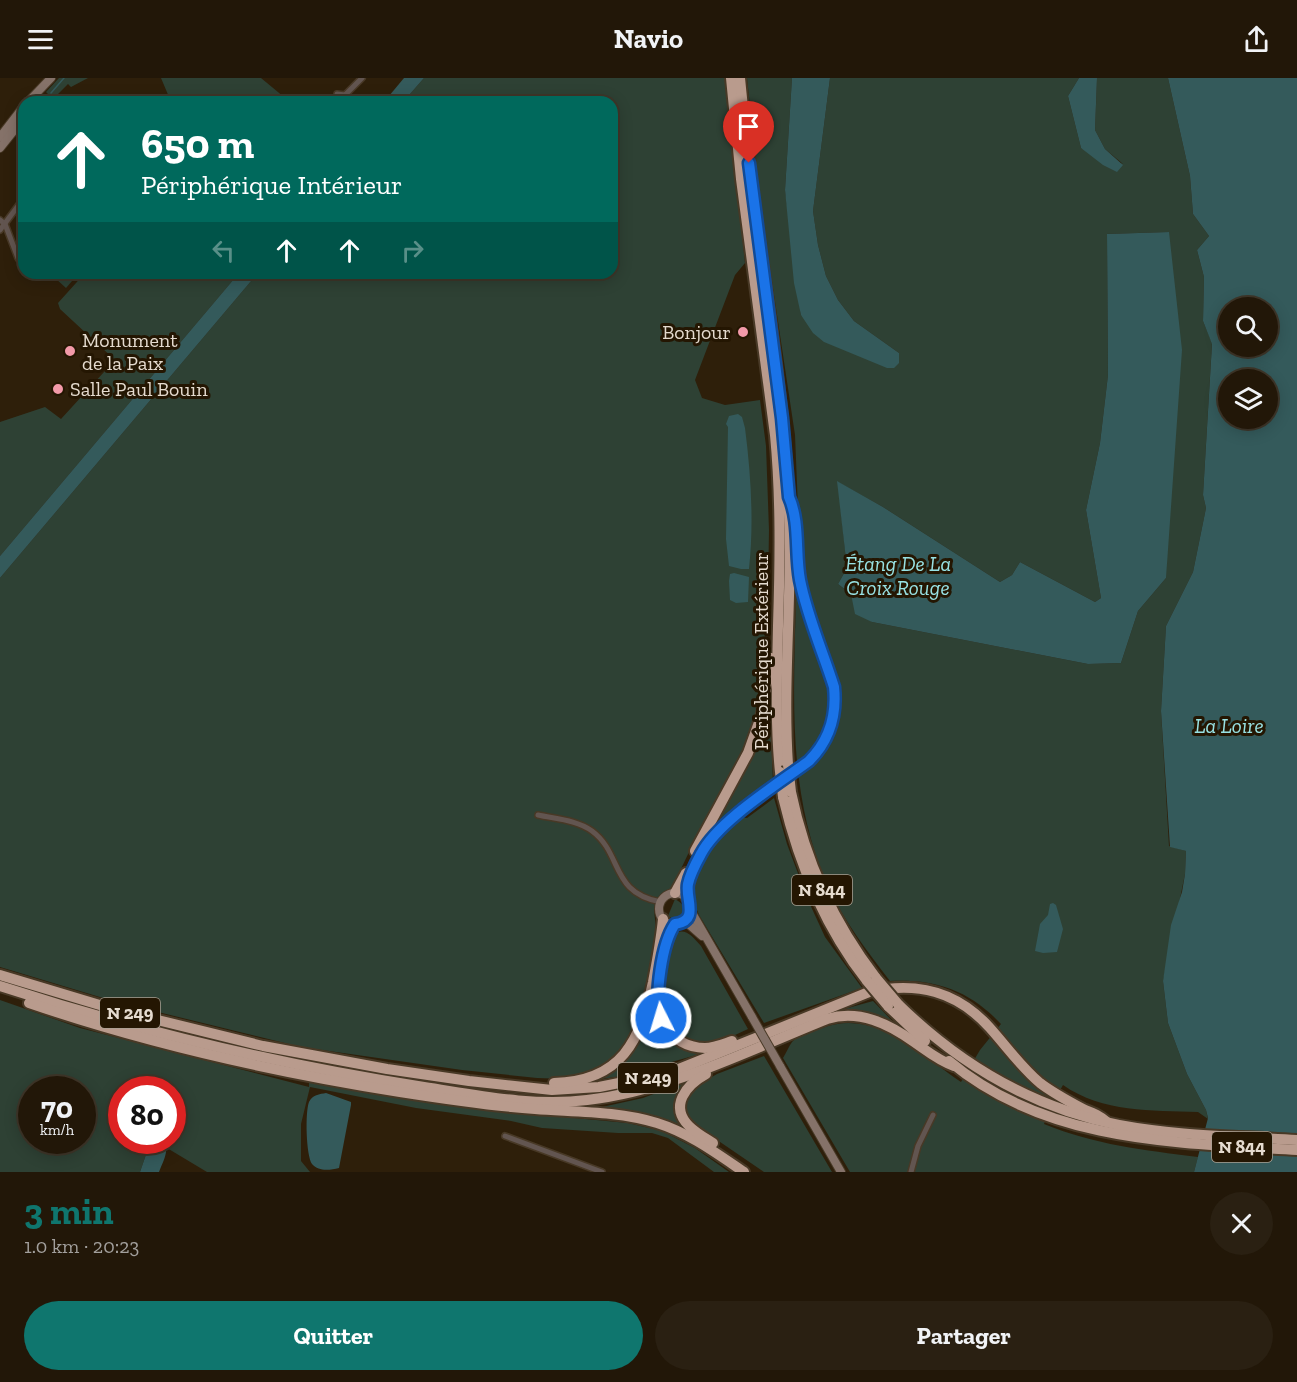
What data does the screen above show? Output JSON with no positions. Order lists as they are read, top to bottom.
{
  "streets": {
    "highway": ["Périphérique Extérieur", "N 844", "N 249"]
  },
  "crossings": [
    ["Périphérique Extérieur", "N 844"],
    ["N 844", "N 249"]
  ],
  "water": ["Étang De La Croix Rouge", "La Loire"],
  "places": ["Bonjour", "Monument de la Paix", "Salle Paul Bouin"],
  "page": {
    "header": "Navio",
    "turn": ["650 m", "Périphérique Intérieur"],
    "speed": "70 km/h",
    "limit": "80",
    "heading": ["3 min", "1.0 km · 20:23"],
    "buttons": ["Quitter", "Partager"]
  }
}
